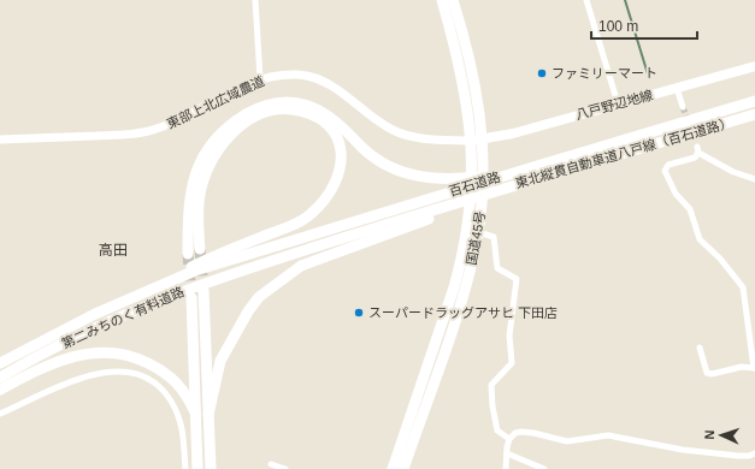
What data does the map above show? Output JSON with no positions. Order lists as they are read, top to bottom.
{
  "streets": {
    "highway": [
      "東北縦貫自動車道八戸線（百石道路）",
      "百石道路",
      "国道45号",
      "第二みちのく有料道路"
    ],
    "main road": ["八戸野辺地線"],
    "street": ["東部上北広域農道"]
  },
  "crossings": [
    ["東部上北広域農道", "八戸野辺地線"],
    ["東部上北広域農道", "国道45号"],
    ["八戸野辺地線", "国道45号"],
    ["東北縦貫自動車道八戸線（百石道路）", "百石道路"],
    ["百石道路", "第二みちのく有料道路"]
  ],
  "districts": ["高田"],
  "places": ["ファミリーマート", "スーパードラッグアサヒ 下田店"],
  "scale_bar": "100 m",
  "north": "left"
}
